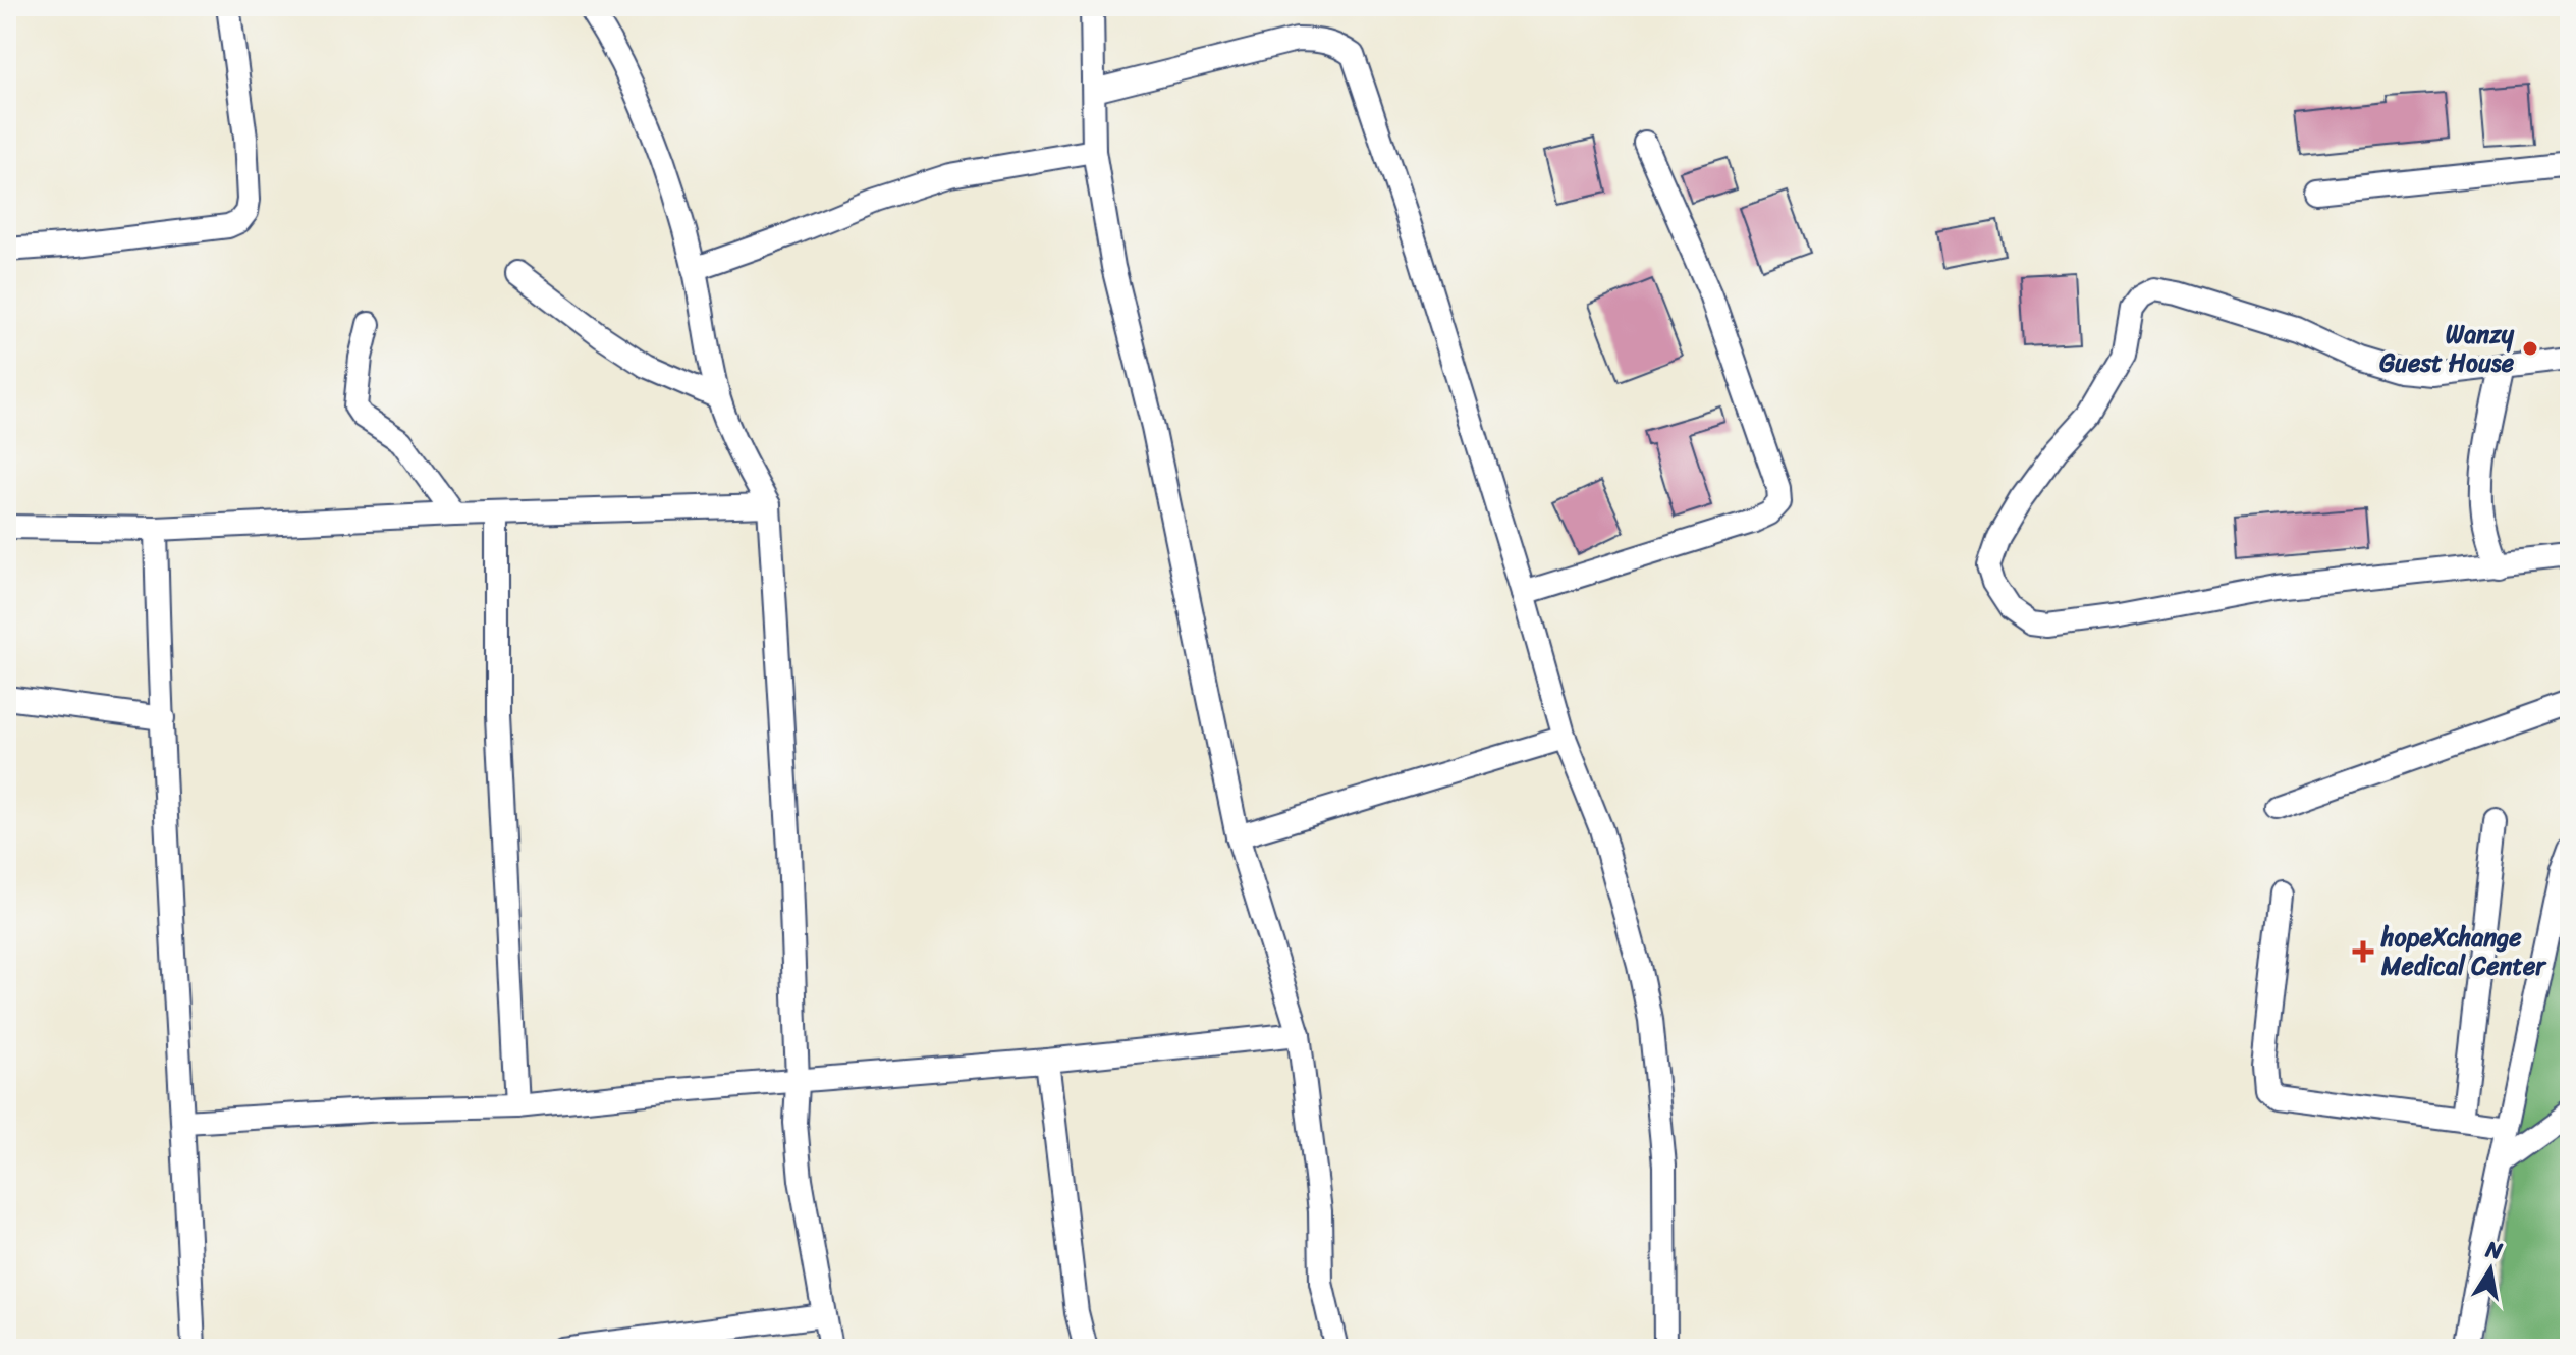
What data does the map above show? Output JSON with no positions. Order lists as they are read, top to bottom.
{
  "places": {
    "other": ["Wanzy Guest House"],
    "health": ["hopeXchange Medical Center"]
  },
  "north": "top"
}
